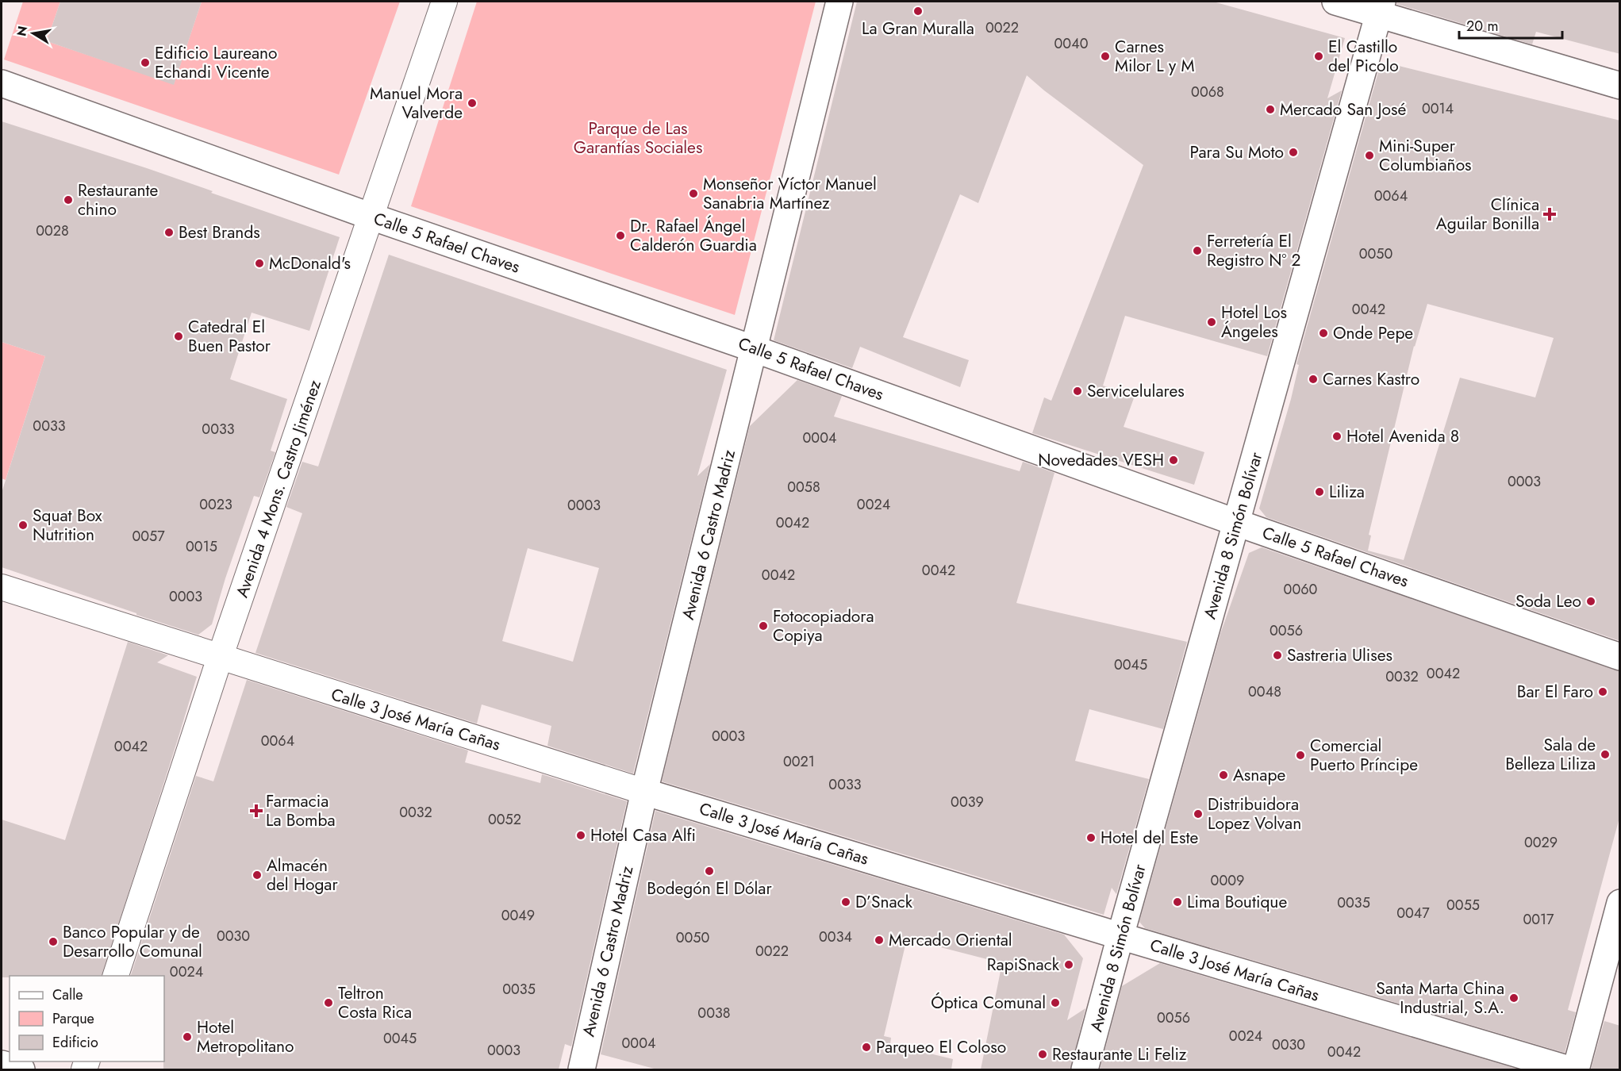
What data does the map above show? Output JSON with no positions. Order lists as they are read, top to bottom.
{
  "streets": {
    "street": [
      "Calle 5 Rafael Chaves",
      "Avenida 4 Mons. Castro Jiménez",
      "Avenida 6 Castro Madriz",
      "Avenida 8 Simón Bolívar",
      "Calle 3 José María Cañas"
    ]
  },
  "crossings": [
    ["Calle 5 Rafael Chaves", "Avenida 4 Mons. Castro Jiménez"],
    ["Calle 5 Rafael Chaves", "Avenida 6 Castro Madriz"],
    ["Calle 5 Rafael Chaves", "Avenida 8 Simón Bolívar"],
    ["Avenida 4 Mons. Castro Jiménez", "Calle 3 José María Cañas"],
    ["Avenida 6 Castro Madriz", "Calle 3 José María Cañas"],
    ["Avenida 8 Simón Bolívar", "Calle 3 José María Cañas"]
  ],
  "parks": ["Parque de Las Garantías Sociales"],
  "places": {
    "other": [
      "La Gran Muralla",
      "Carnes Milor L y M",
      "El Castillo del Picolo",
      "Edificio Laureano Echandi Vicente",
      "Manuel Mora Valverde",
      "Mercado San José",
      "Para Su Moto",
      "Mini-Super Columbiaños",
      "Monseñor Víctor Manuel Sanabria Martínez",
      "Restaurante chino",
      "Best Brands",
      "Dr. Rafael Ángel Calderón Guardia",
      "Ferretería El Registro Nº 2",
      "McDonald's",
      "Hotel Los Ángeles",
      "Onde Pepe",
      "Catedral El Buen Pastor",
      "Carnes Kastro",
      "Servicelulares",
      "Hotel Avenida 8",
      "Novedades VESH",
      "Liliza",
      "Squat Box Nutrition",
      "Soda Leo",
      "Fotocopiadora Copiya",
      "Sastreria Ulises",
      "Bar El Faro",
      "Sala de Belleza Liliza",
      "Comercial Puerto Príncipe",
      "Asnape",
      "Distribuidora Lopez Volvan",
      "Hotel Casa Alfi",
      "Hotel del Este",
      "Bodegón El Dólar",
      "Almacén del Hogar",
      "D’Snack",
      "Lima Boutique",
      "Mercado Oriental",
      "Banco Popular y de Desarrollo Comunal",
      "RapiSnack",
      "Santa Marta China Industrial, S.A.",
      "Teltron Costa Rica",
      "Óptica Comunal",
      "Hotel Metropolitano",
      "Parqueo El Coloso",
      "Restaurante Li Feliz"
    ],
    "health": ["Clínica Aguilar Bonilla", "Farmacia La Bomba"]
  },
  "house_numbers": [
    "0022",
    "0040",
    "0068",
    "0014",
    "0064",
    "0028",
    "0050",
    "0042",
    "0033",
    "0033",
    "0004",
    "0003",
    "0058",
    "0023",
    "0024",
    "0003",
    "0042",
    "0057",
    "0015",
    "0042",
    "0042",
    "0060",
    "0003",
    "0056",
    "0045",
    "0042",
    "0032",
    "0048",
    "0003",
    "0064",
    "0042",
    "0021",
    "0033",
    "0039",
    "0032",
    "0052",
    "0029",
    "0009",
    "0035",
    "0055",
    "0047",
    "0049",
    "0017",
    "0030",
    "0034",
    "0050",
    "0022",
    "0024",
    "0035",
    "0038",
    "0056",
    "0024",
    "0045",
    "0004",
    "0030",
    "0003",
    "0042"
  ],
  "legend": ["Calle", "Parque", "Edificio"],
  "scale_bar": "20 m",
  "north": "left"
}
